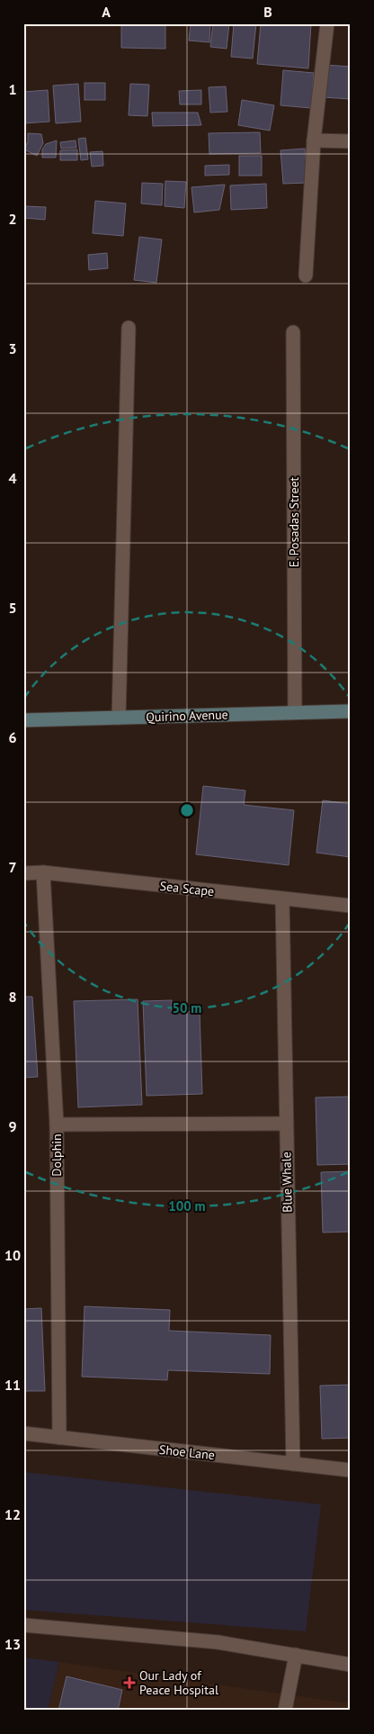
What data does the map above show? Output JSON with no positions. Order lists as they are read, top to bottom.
{
  "streets": {
    "main road": ["Quirino Avenue"],
    "street": [
      "E. Posadas Street",
      "Sea Scape",
      "Dolphin",
      "Blue Whale",
      "Shoe Lane"
    ]
  },
  "crossings": [
    ["E. Posadas Street", "Quirino Avenue"],
    ["Sea Scape", "Dolphin"],
    ["Sea Scape", "Blue Whale"],
    ["Dolphin", "Shoe Lane"],
    ["Blue Whale", "Shoe Lane"]
  ],
  "places": {
    "health": ["Our Lady of Peace Hospital"]
  },
  "grid": {
    "columns": ["A", "B"],
    "rows": [
      "1",
      "2",
      "3",
      "4",
      "5",
      "6",
      "7",
      "8",
      "9",
      "10",
      "11",
      "12",
      "13"
    ]
  },
  "rings": ["50 m", "100 m"]
}
